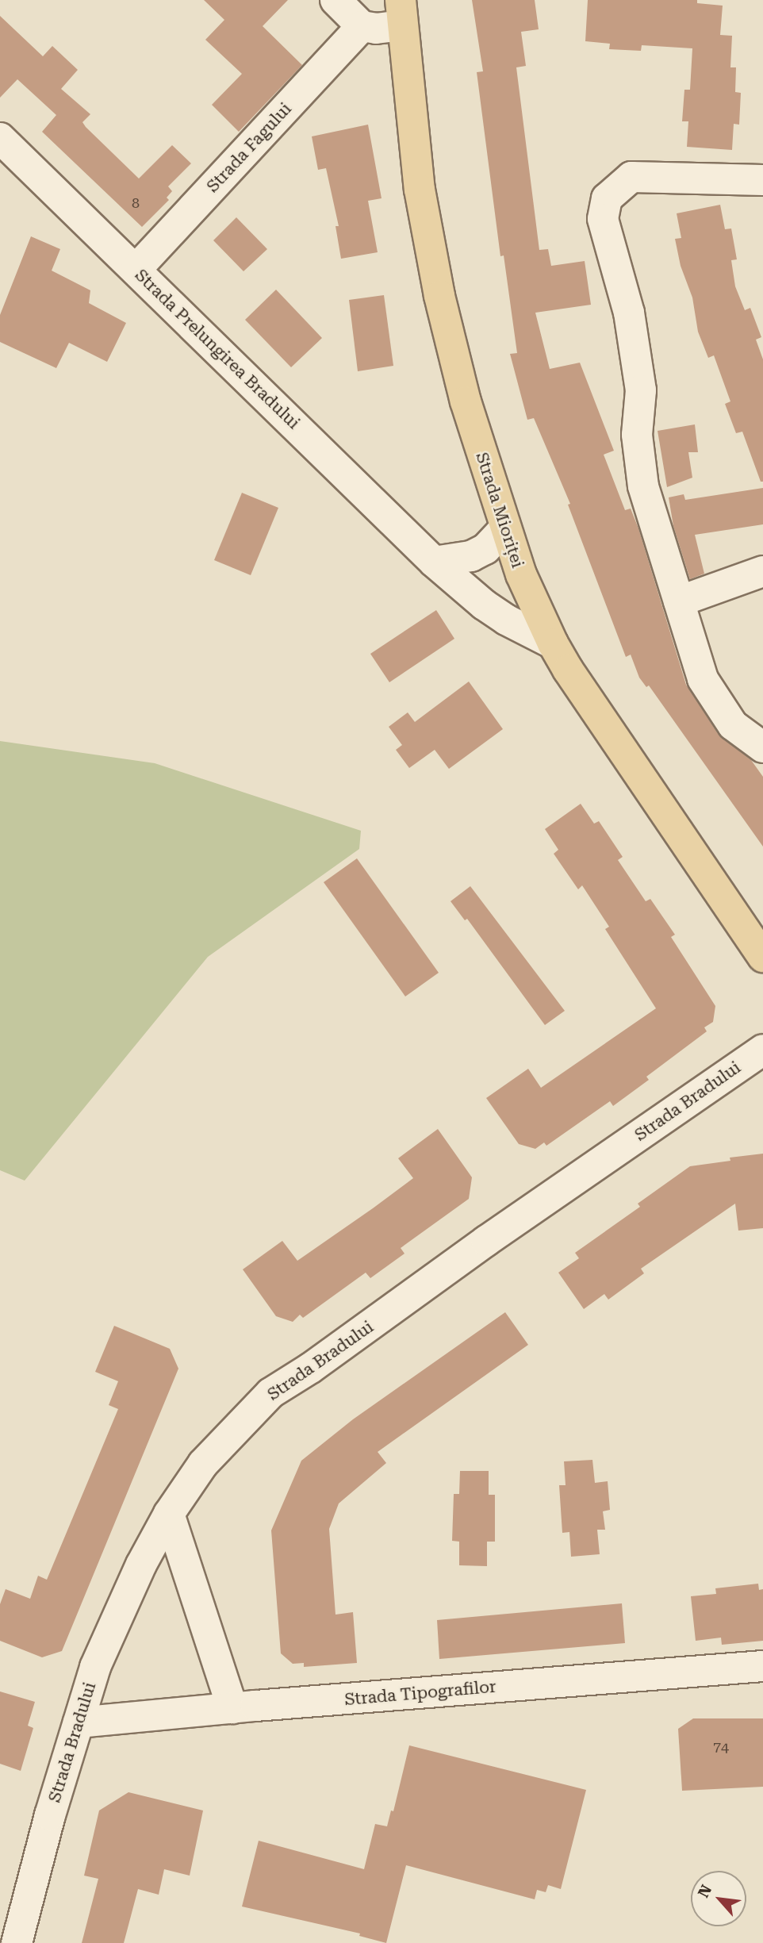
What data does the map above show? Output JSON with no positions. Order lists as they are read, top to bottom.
{
  "streets": {
    "main road": ["Strada Mioriței"],
    "street": [
      "Strada Fagului",
      "Strada Prelungirea Bradului",
      "Strada Bradului",
      "Strada Tipografilor"
    ]
  },
  "crossings": [
    ["Strada Fagului", "Strada Prelungirea Bradului"],
    ["Strada Prelungirea Bradului", "Strada Mioriței"],
    ["Strada Bradului", "Strada Tipografilor"]
  ],
  "house_numbers": ["8", "74"],
  "north": "top left"
}
